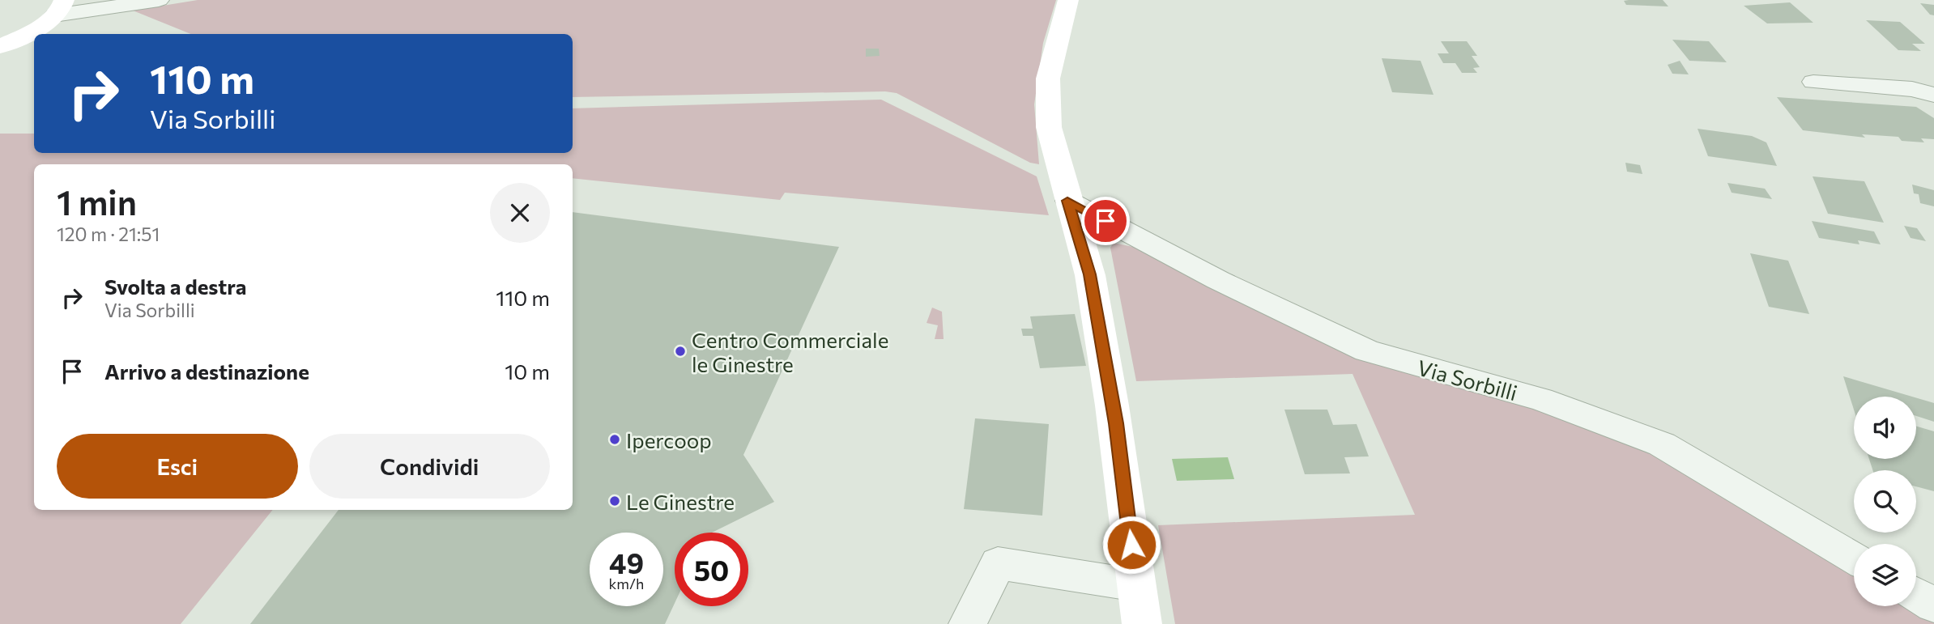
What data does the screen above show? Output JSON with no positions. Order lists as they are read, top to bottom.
{
  "streets": {
    "street": ["Via Sorbilli"]
  },
  "places": ["Centro Commerciale le Ginestre", "Ipercoop", "Le Ginestre"],
  "page": {
    "turn": ["110 m", "Via Sorbilli"],
    "heading": ["1 min", "120 m · 21:51"],
    "list": [
      {
        "name": "Svolta a destra",
        "note": "Via Sorbilli",
        "value": "110 m"
      },
      {
        "name": "Arrivo a destinazione",
        "value": "10 m"
      }
    ],
    "buttons": ["Esci", "Condividi"],
    "speed": "49 km/h",
    "limit": "50"
  }
}
